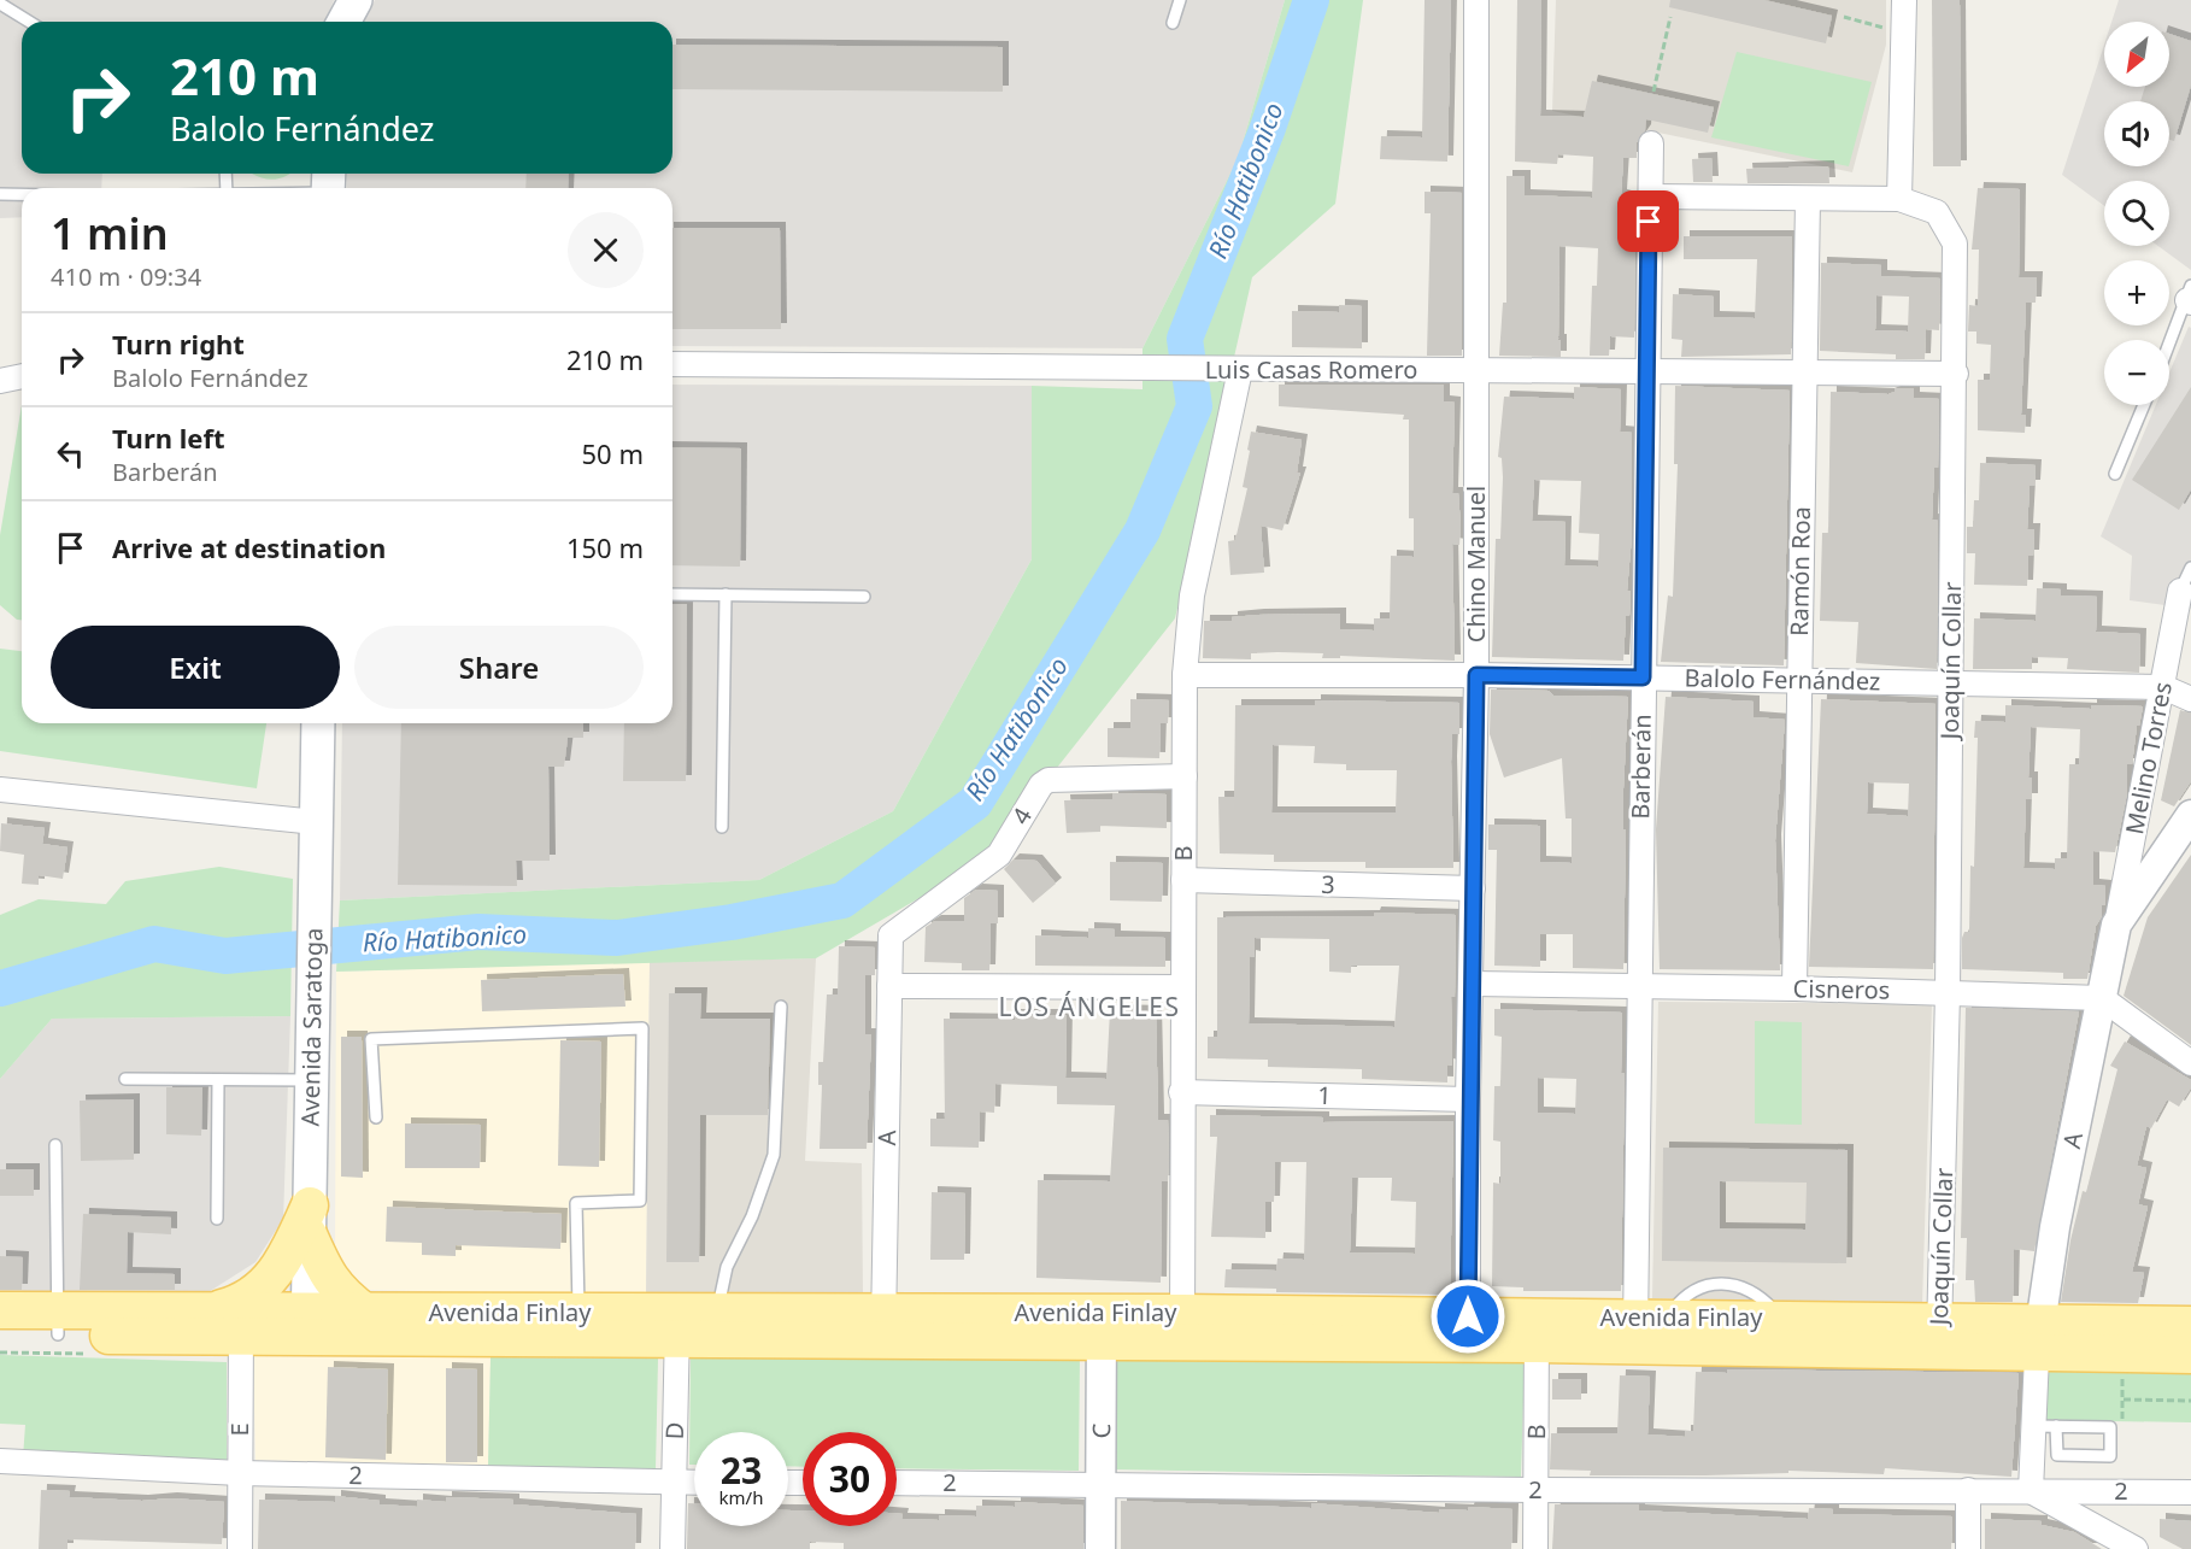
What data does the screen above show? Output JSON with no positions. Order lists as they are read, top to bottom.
{
  "streets": {
    "main road": ["Avenida Saratoga", "Avenida Finlay"],
    "street": [
      "Luis Casas Romero",
      "Chino Manuel",
      "Ramón Roa",
      "Joaquín Collar",
      "Balolo Fernández",
      "Melino Torres",
      "Barberán",
      "4",
      "B",
      "3",
      "Cisneros",
      "1",
      "A",
      "E",
      "D",
      "C",
      "2"
    ]
  },
  "crossings": [
    ["Luis Casas Romero", "Chino Manuel"],
    ["Luis Casas Romero", "Ramón Roa"],
    ["Luis Casas Romero", "Joaquín Collar"],
    ["Luis Casas Romero", "Barberán"],
    ["Luis Casas Romero", "B"],
    ["Chino Manuel", "Balolo Fernández"],
    ["Chino Manuel", "3"],
    ["Chino Manuel", "Cisneros"],
    ["Chino Manuel", "1"],
    ["Chino Manuel", "Avenida Finlay"],
    ["Ramón Roa", "Joaquín Collar"],
    ["Ramón Roa", "Balolo Fernández"],
    ["Ramón Roa", "Cisneros"],
    ["Joaquín Collar", "Balolo Fernández"],
    ["Joaquín Collar", "Barberán"],
    ["Joaquín Collar", "Cisneros"],
    ["Joaquín Collar", "Avenida Finlay"],
    ["Balolo Fernández", "Melino Torres"],
    ["Balolo Fernández", "Barberán"],
    ["Balolo Fernández", "B"],
    ["Melino Torres", "A"],
    ["Barberán", "Cisneros"],
    ["Barberán", "Avenida Finlay"],
    ["4", "B"],
    ["4", "A"],
    ["B", "3"],
    ["B", "1"],
    ["B", "Avenida Finlay"],
    ["B", "2"],
    ["Cisneros", "A"],
    ["Avenida Saratoga", "Avenida Finlay"],
    ["A", "Avenida Finlay"],
    ["A", "2"],
    ["Avenida Finlay", "E"],
    ["Avenida Finlay", "D"],
    ["Avenida Finlay", "C"],
    ["E", "2"],
    ["D", "2"],
    ["C", "2"]
  ],
  "districts": ["LOS ÁNGELES"],
  "water": ["Río Hatibonico"],
  "north": "bottom left",
  "page": {
    "map_buttons": ["+", "−"],
    "turn": ["210 m", "Balolo Fernández"],
    "heading": ["1 min", "410 m · 09:34"],
    "list": [
      {
        "name": "Turn right",
        "note": "Balolo Fernández",
        "value": "210 m"
      },
      {
        "name": "Turn left",
        "note": "Barberán",
        "value": "50 m"
      },
      {
        "name": "Arrive at destination",
        "value": "150 m"
      }
    ],
    "buttons": ["Exit", "Share"],
    "speed": "23 km/h",
    "limit": "30"
  }
}
